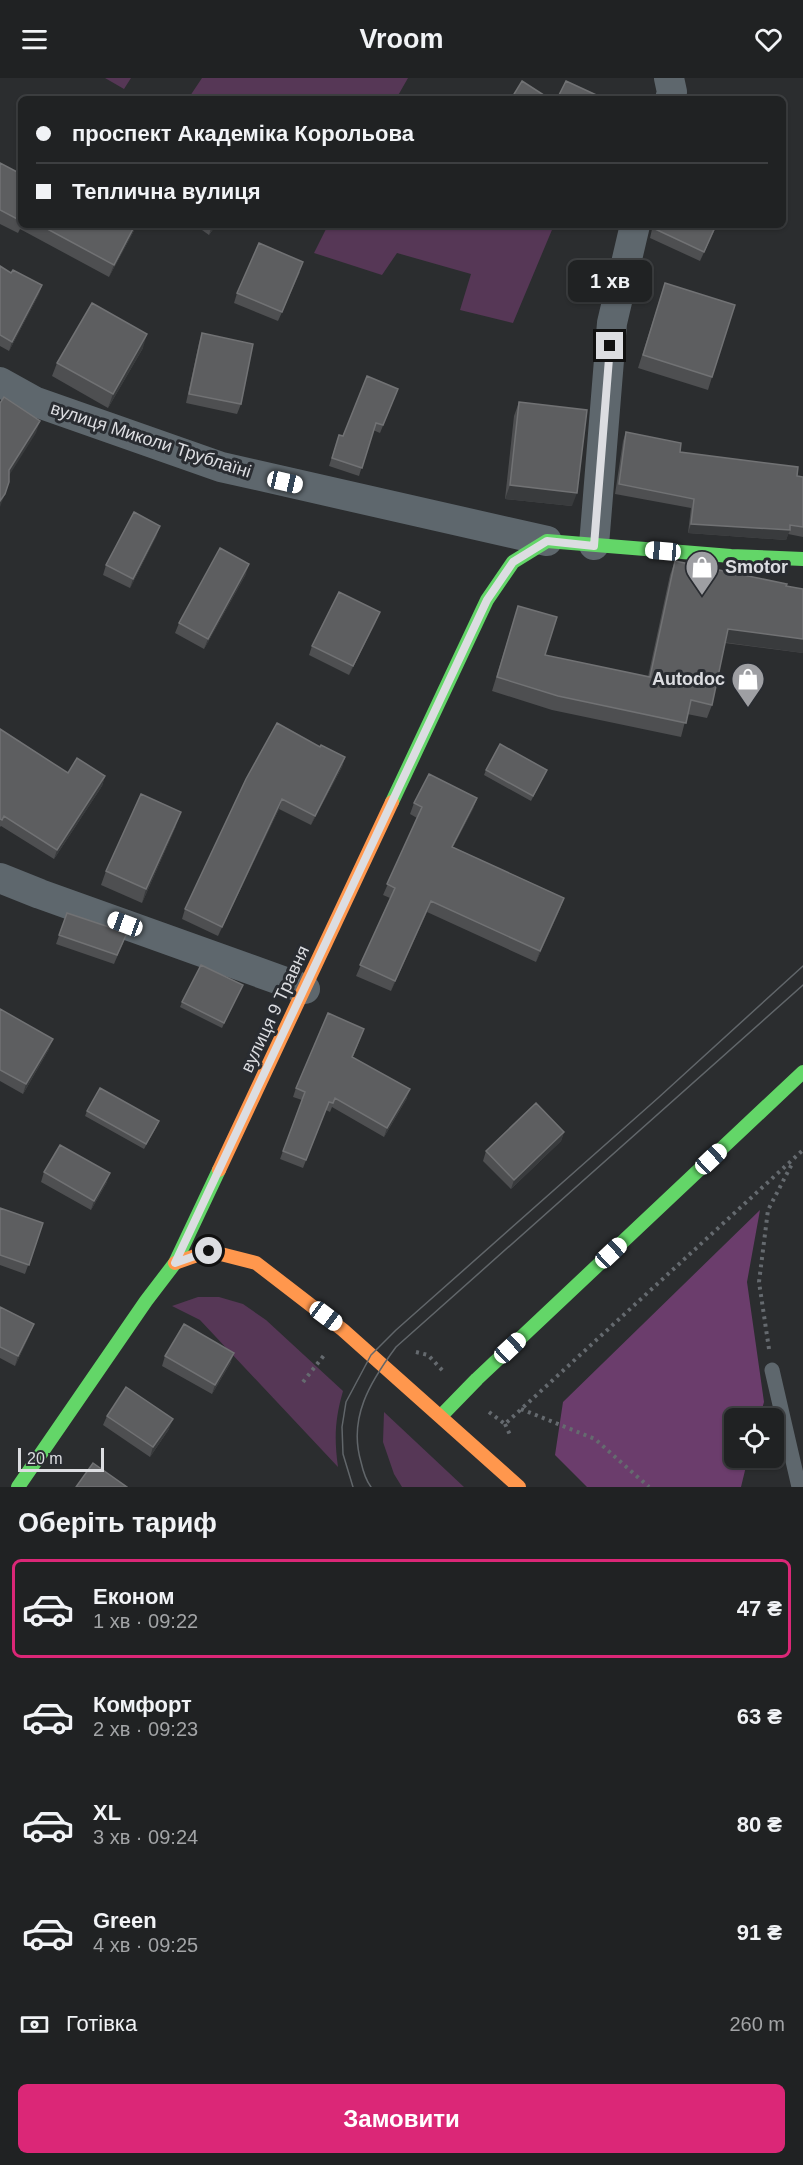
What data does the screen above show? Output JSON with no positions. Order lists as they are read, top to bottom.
{
  "streets": {
    "main road": ["вулиця Миколи Трублаїні", "вулиця 9 Травня"]
  },
  "crossings": [
    ["вулиця Миколи Трублаїні", "вулиця 9 Травня"]
  ],
  "places": {
    "shop": ["Smotor", "Autodoc"]
  },
  "scale_bar": "20 m",
  "page": {
    "header": "Vroom",
    "banner": ["проспект Академіка Корольова", "Теплична вулиця"],
    "bubble": "1 хв",
    "scale": "20 m",
    "heading": "Оберіть тариф",
    "list": [
      {
        "name": "Економ",
        "note": "1 хв · 09:22",
        "value": "47 ₴"
      },
      {
        "name": "Комфорт",
        "note": "2 хв · 09:23",
        "value": "63 ₴"
      },
      {
        "name": "XL",
        "note": "3 хв · 09:24",
        "value": "80 ₴"
      },
      {
        "name": "Green",
        "note": "4 хв · 09:25",
        "value": "91 ₴"
      }
    ],
    "pay": ["Готівка", "260 m"],
    "buttons": "Замовити"
  }
}
